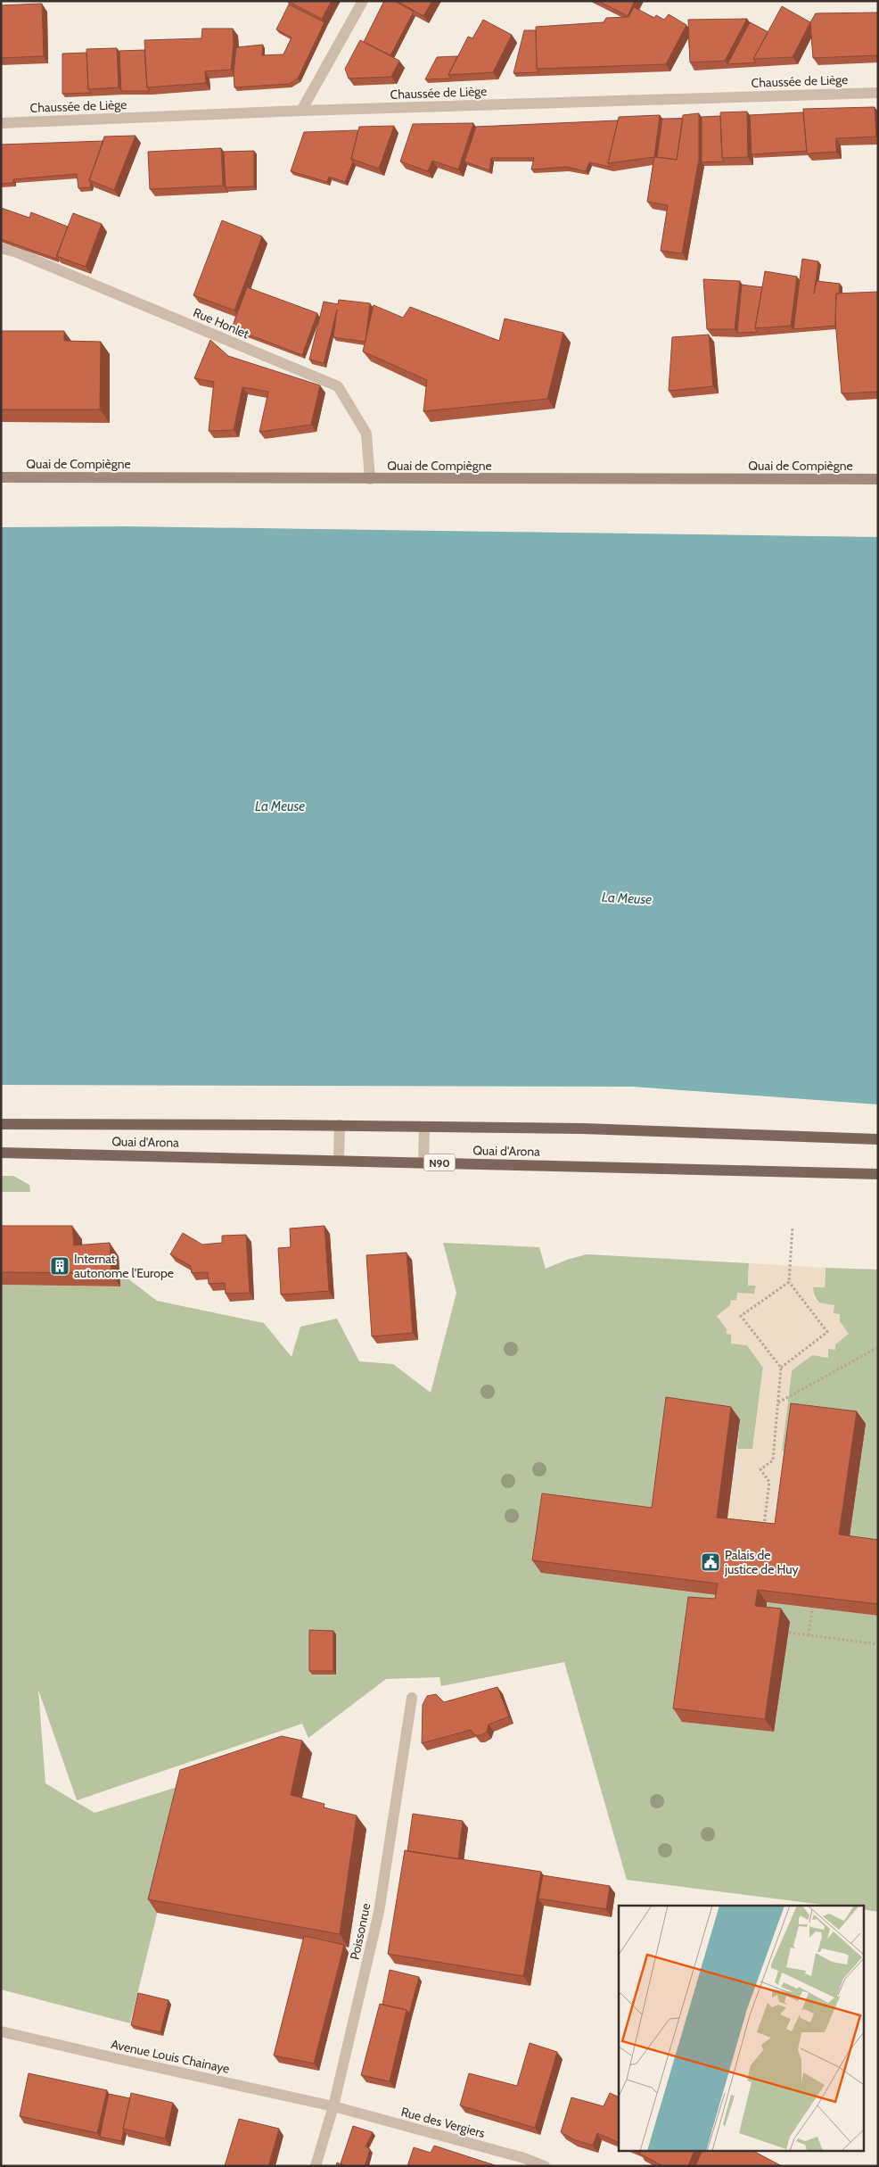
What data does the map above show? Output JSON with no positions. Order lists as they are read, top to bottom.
{
  "streets": {
    "main road": ["Quai de Compiègne", "Quai d'Arona", "N90"],
    "street": [
      "Chaussée de Liège",
      "Rue Honlet",
      "Poissonrue",
      "Avenue Louis Chainaye",
      "Rue des Vergiers"
    ]
  },
  "crossings": [
    ["Rue Honlet", "Quai de Compiègne"],
    ["Poissonrue", "Avenue Louis Chainaye"],
    ["Poissonrue", "Rue des Vergiers"],
    ["Avenue Louis Chainaye", "Rue des Vergiers"]
  ],
  "water": ["La Meuse"],
  "places": {
    "building": ["Internat autonome l'Europe"],
    "public building": ["Palais de justice de Huy"]
  }
}
